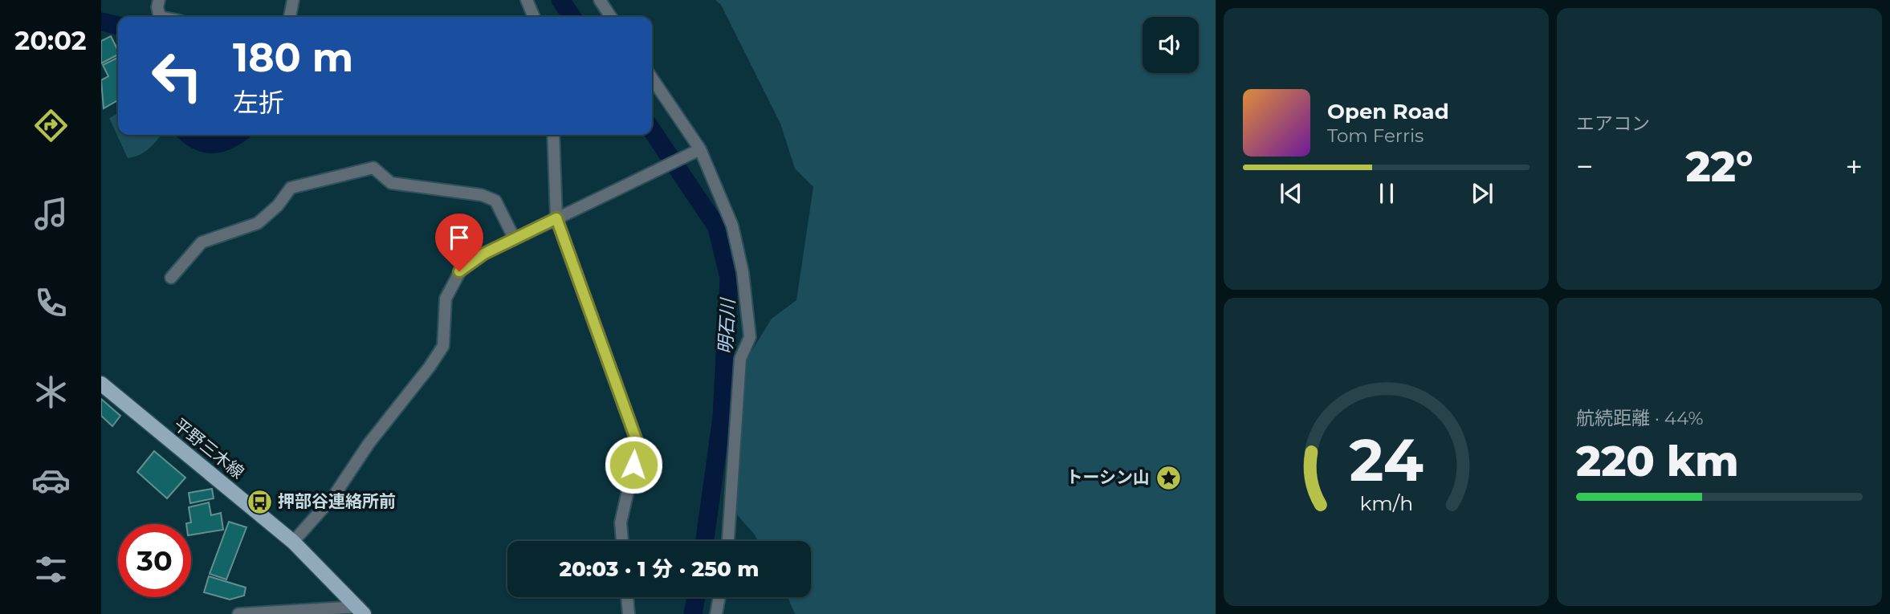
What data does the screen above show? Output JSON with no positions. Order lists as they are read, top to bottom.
{
  "streets": {
    "main road": ["平野三木線"]
  },
  "water": ["明石川"],
  "places": {
    "place": ["トーシン山"],
    "bus stop": ["押部谷連絡所前"]
  },
  "page": {
    "tabs": "20:02",
    "tile": [
      "エアコン",
      ["航続距離 · 44%", "220 km"]
    ],
    "turn": ["180 m", "左折"],
    "song": ["Open Road", "Tom Ferris"],
    "heat": ["−", "22°", "+"],
    "limit": "30",
    "trip": "20:03 · 1 分 · 250 m",
    "gauge": ["24", "km/h"]
  }
}
